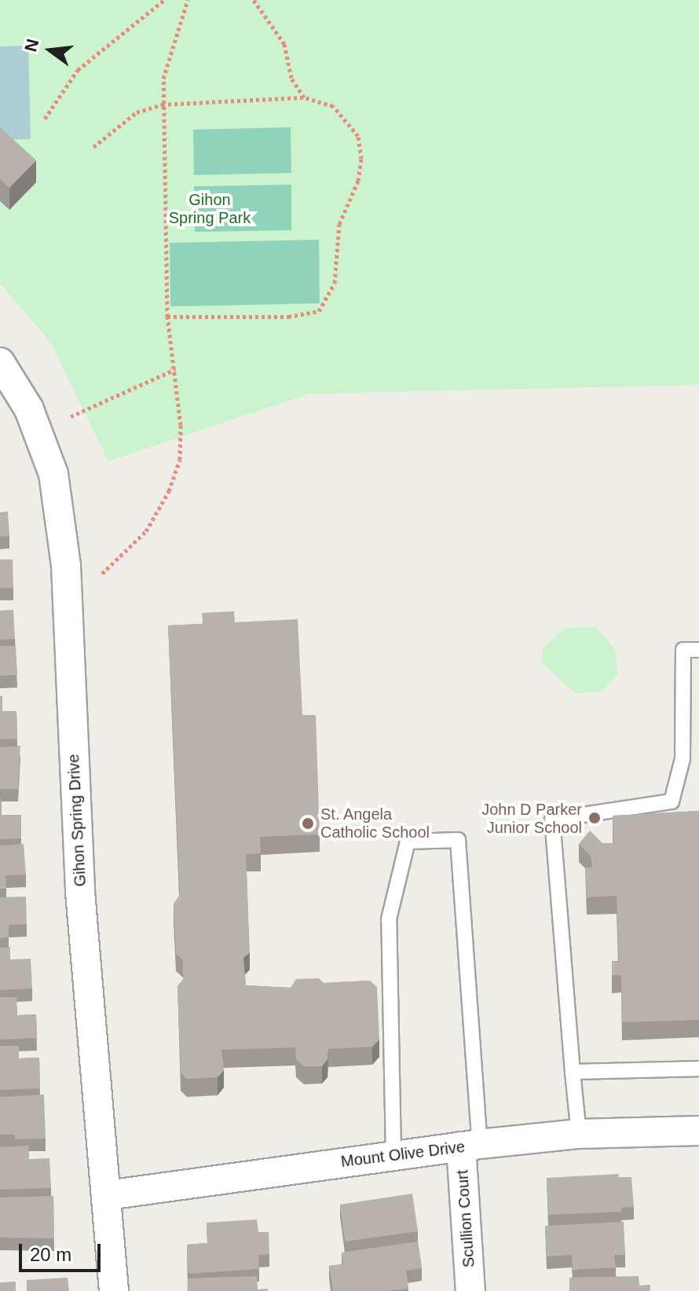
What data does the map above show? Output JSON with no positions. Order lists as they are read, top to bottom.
{
  "streets": {
    "street": ["Gihon Spring Drive", "Mount Olive Drive", "Scullion Court"]
  },
  "crossings": [
    ["Gihon Spring Drive", "Mount Olive Drive"],
    ["Mount Olive Drive", "Scullion Court"]
  ],
  "parks": ["Gihon Spring Park"],
  "places": ["John D Parker Junior School", "St. Angela Catholic School"],
  "scale_bar": "20 m",
  "north": "left"
}
